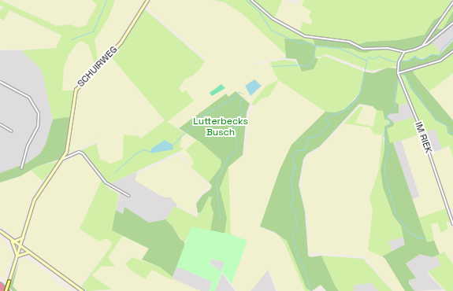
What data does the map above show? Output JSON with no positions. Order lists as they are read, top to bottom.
{
  "streets": {
    "main road": ["SCHUIRWEG"],
    "street": ["IM RIEK"]
  },
  "parks": ["Lutterbecks Busch"]
}
